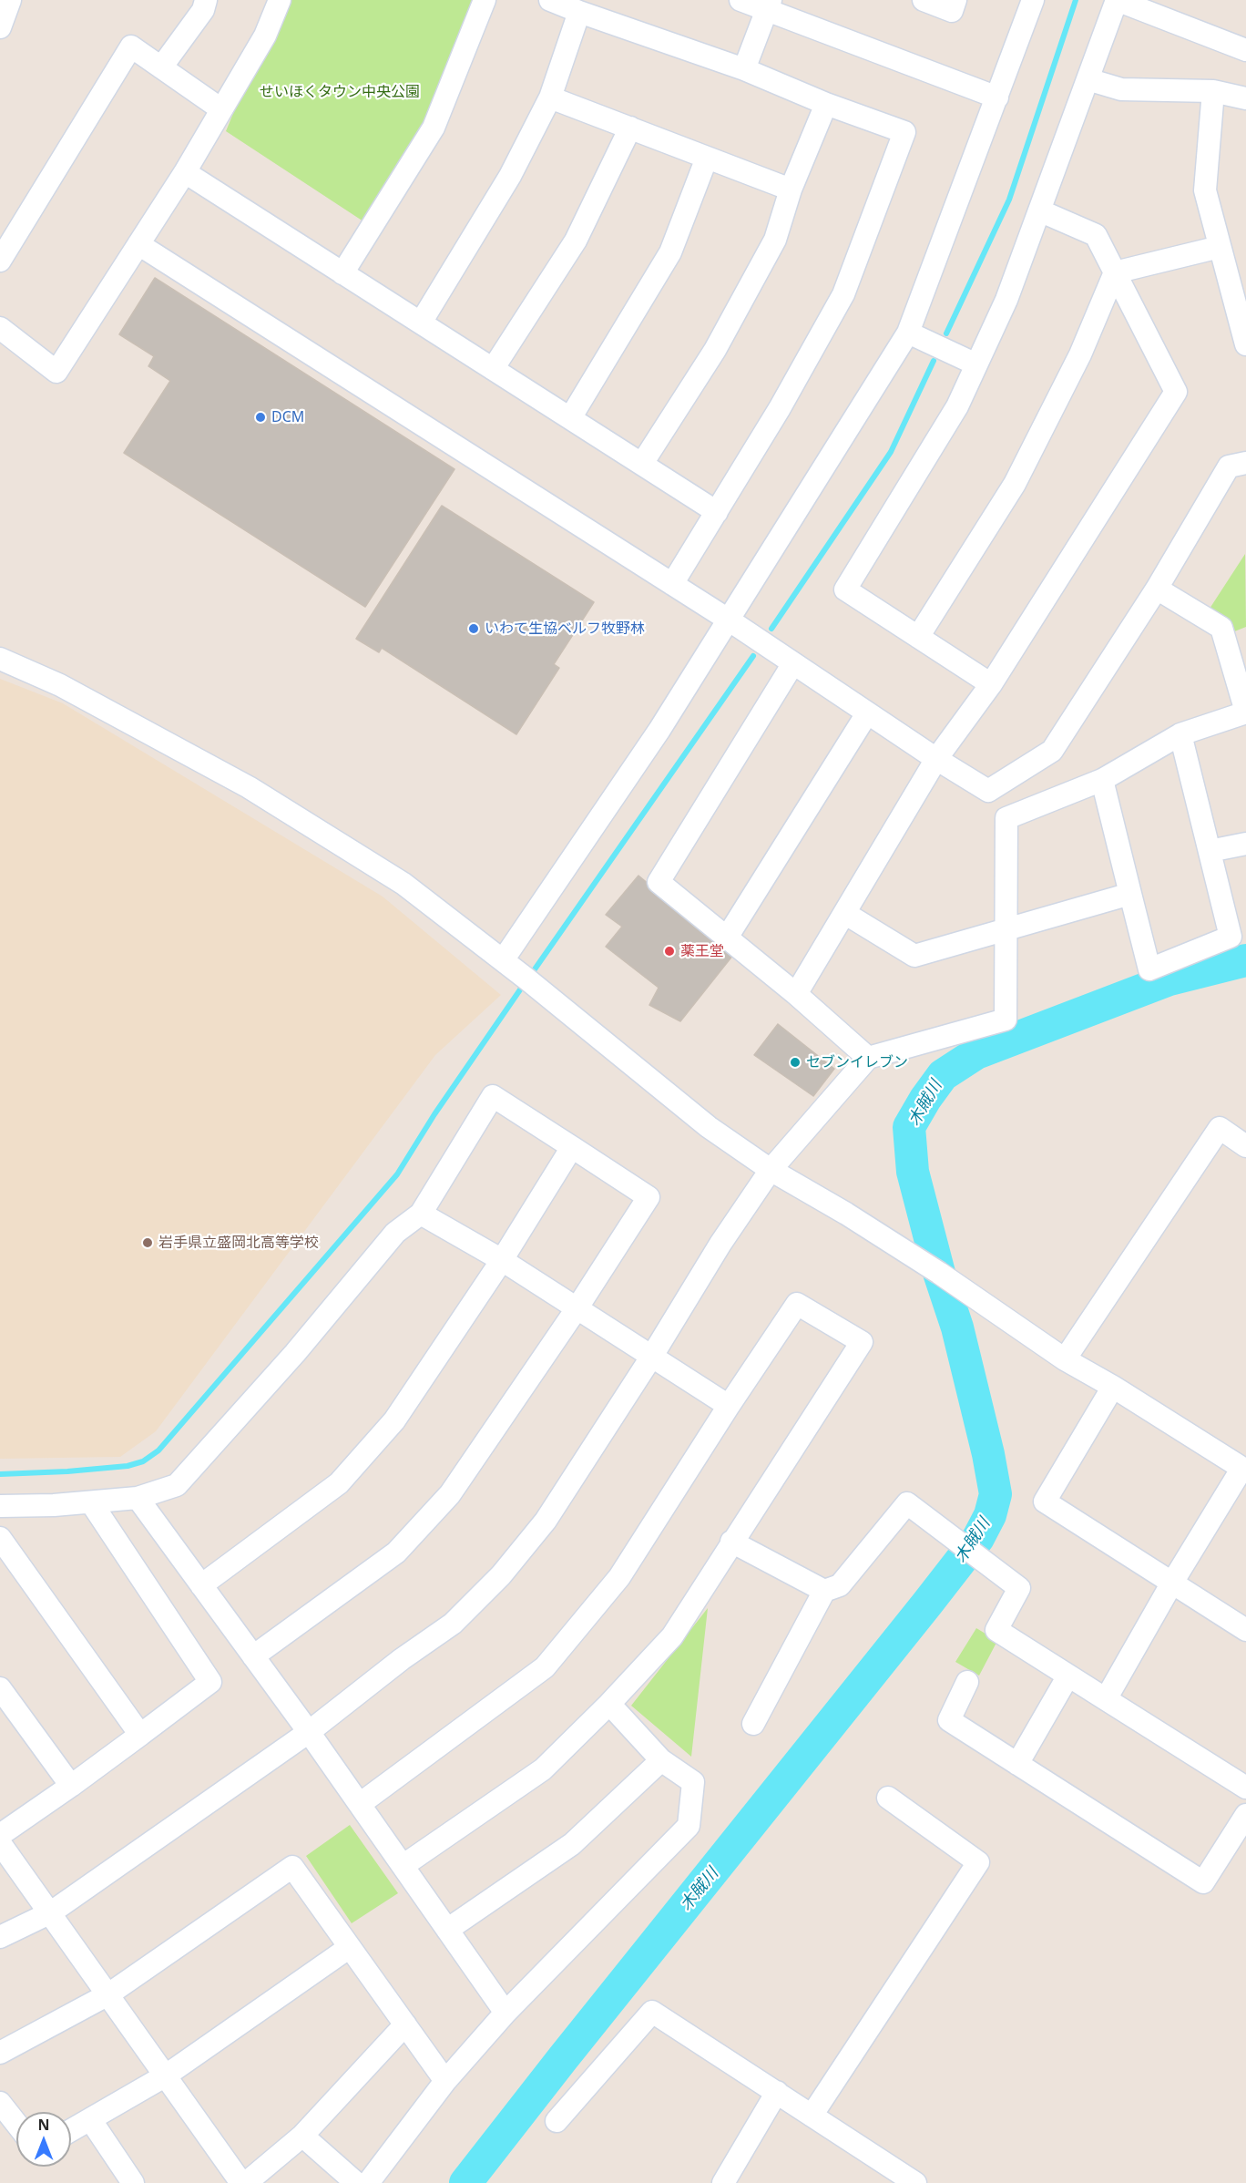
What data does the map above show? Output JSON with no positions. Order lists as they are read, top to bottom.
{
  "water": ["木賊川"],
  "parks": ["せいほくタウン中央公園"],
  "places": [
    "DCM",
    "いわて生協ベルフ牧野林",
    "薬王堂",
    "セブンイレブン",
    "岩手県立盛岡北高等学校"
  ],
  "north": "top"
}
